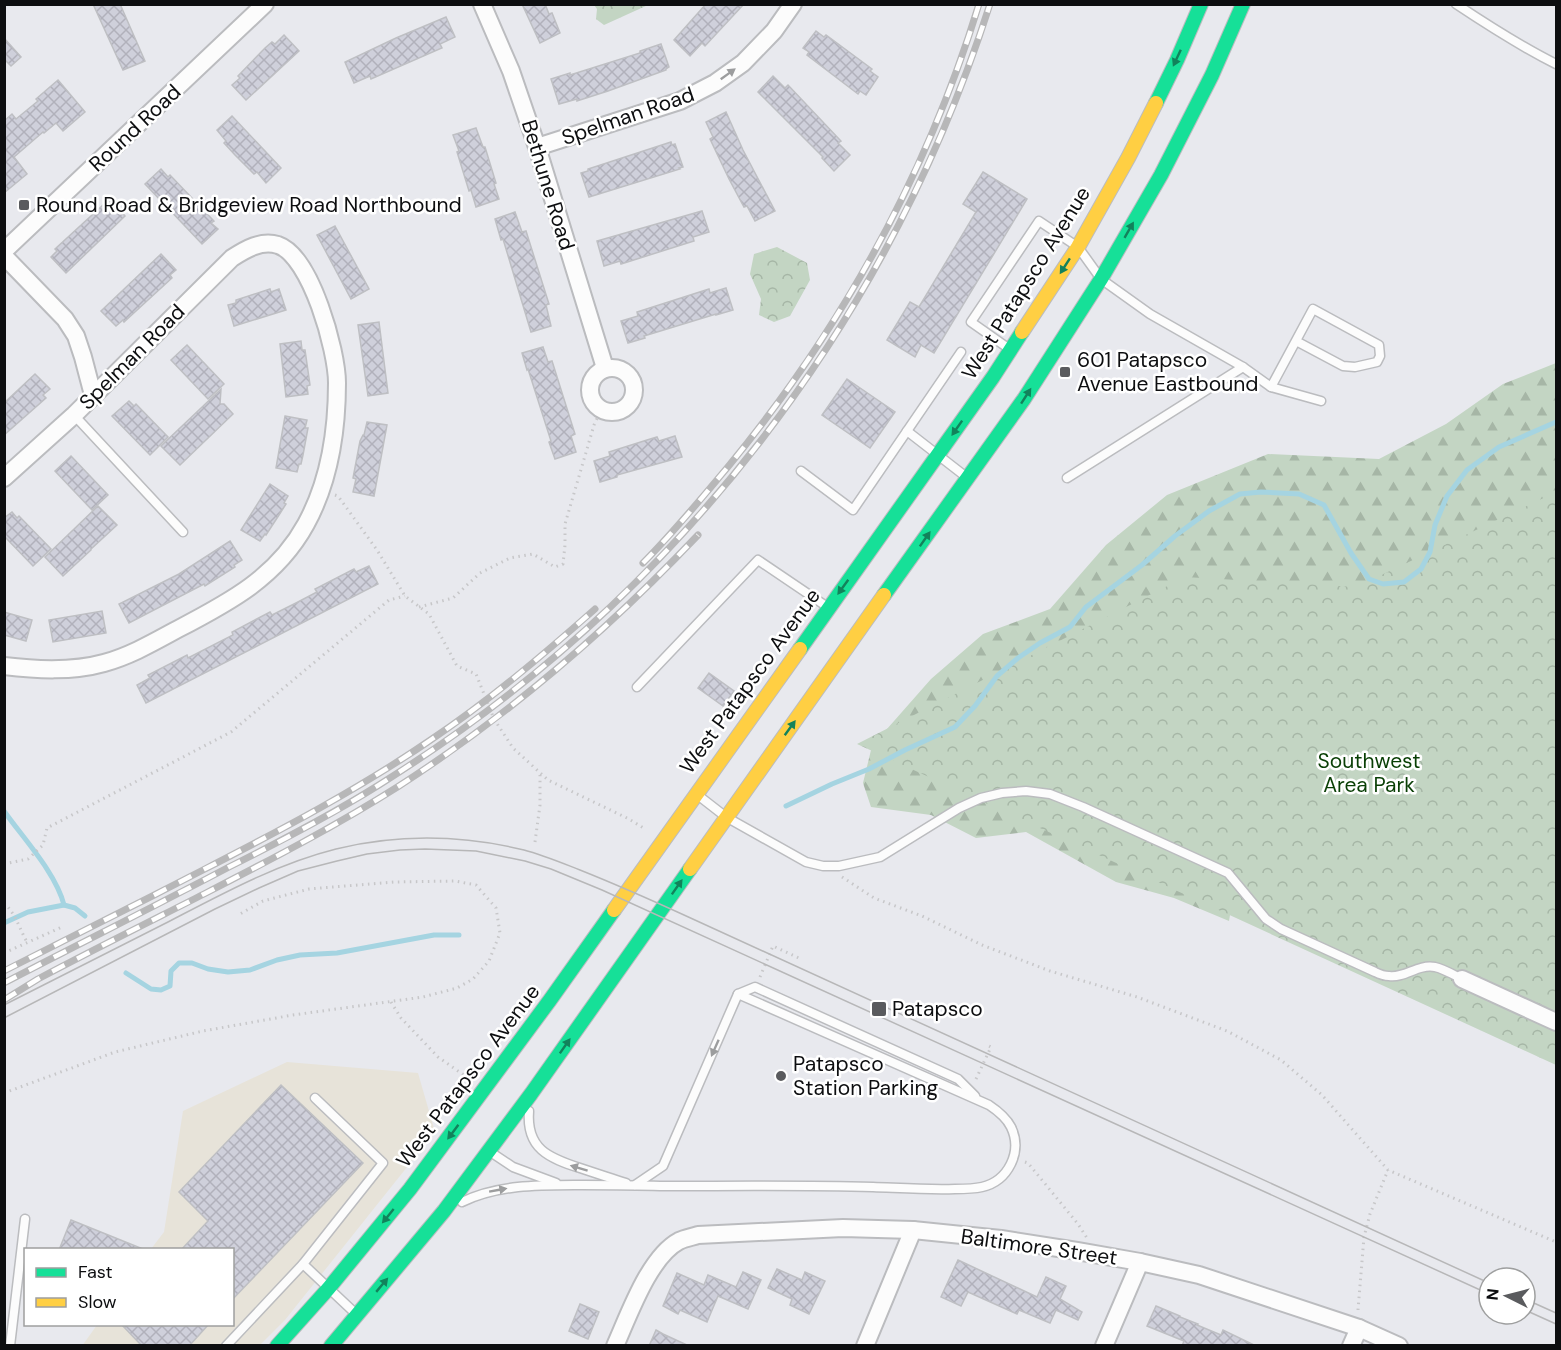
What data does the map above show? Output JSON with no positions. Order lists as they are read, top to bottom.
{
  "streets": {
    "main road": ["West Patapsco Avenue"],
    "street": [
      "Spelman Road",
      "Round Road",
      "Bethune Road",
      "Baltimore Street"
    ]
  },
  "crossings": [
    ["Spelman Road", "Bethune Road"]
  ],
  "parks": ["Southwest Area Park"],
  "places": {
    "transit": ["Round Road & Bridgeview Road Northbound", "601 Patapsco Avenue Eastbound", "Patapsco"],
    "other": ["Patapsco Station Parking"]
  },
  "legend": ["Fast", "Slow"],
  "north": "left"
}
